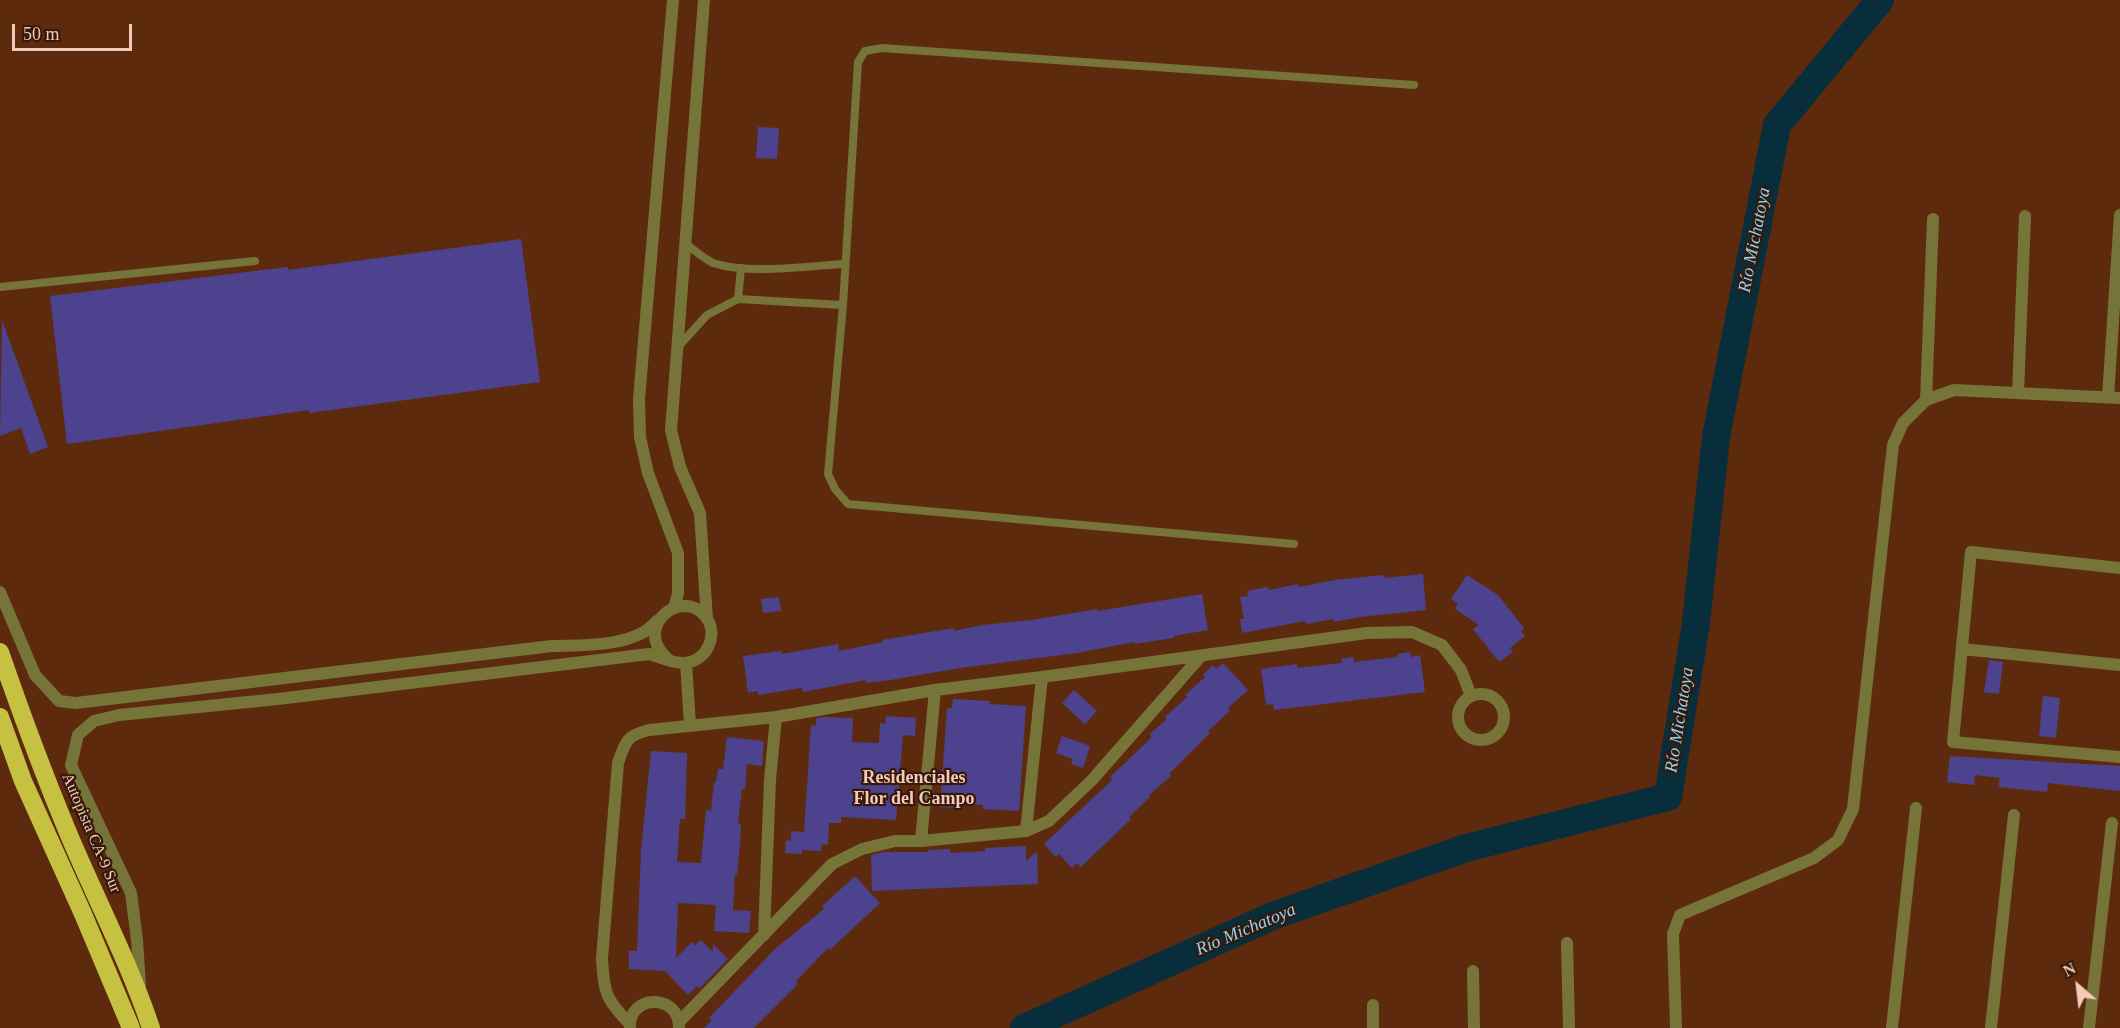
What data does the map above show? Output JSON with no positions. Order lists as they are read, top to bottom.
{
  "streets": {
    "highway": ["Autopista CA-9 Sur"]
  },
  "districts": ["Residenciales Flor del Campo"],
  "water": ["Río Michatoya"],
  "scale_bar": "50 m",
  "north": "top left"
}
